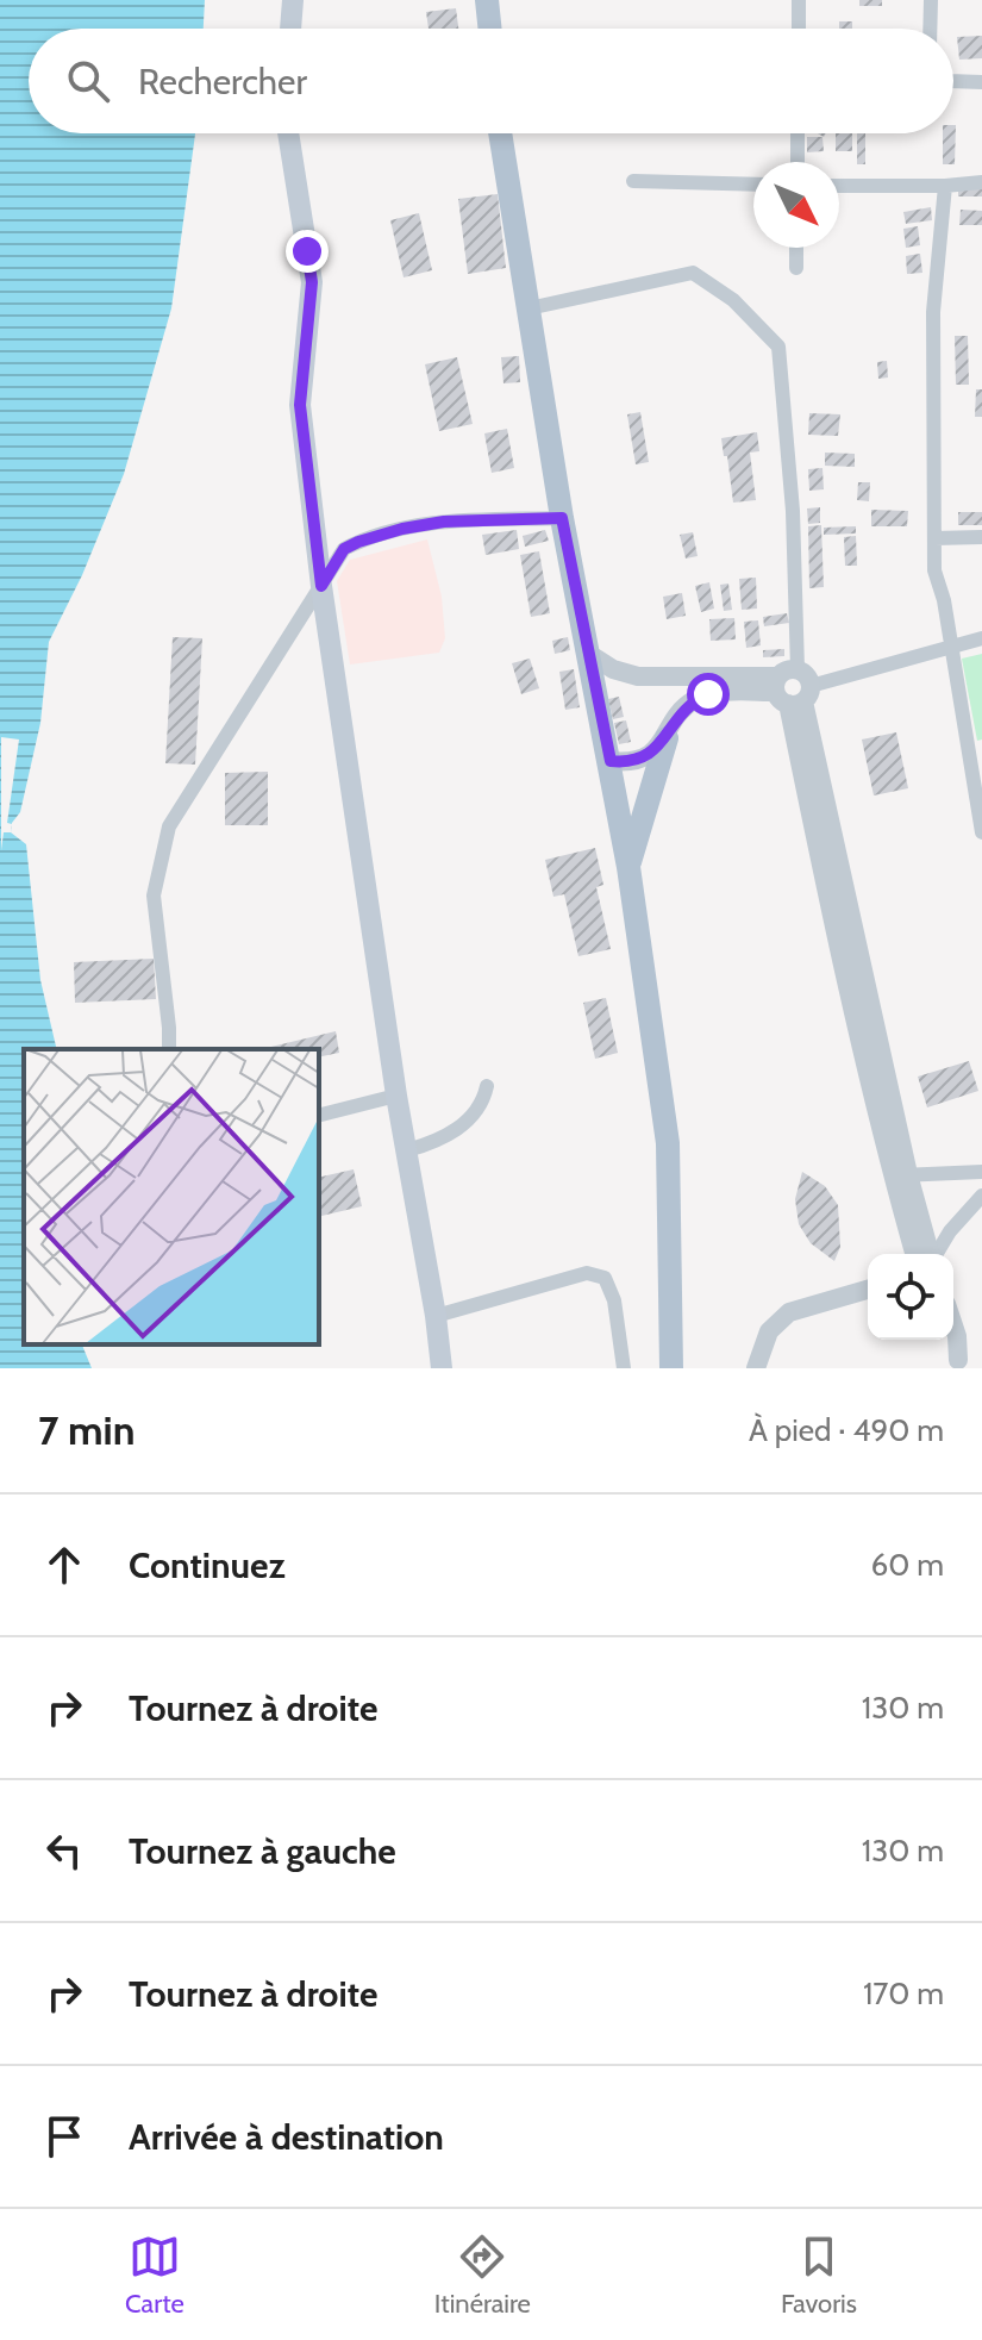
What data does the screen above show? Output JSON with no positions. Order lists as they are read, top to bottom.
{
  "north": "bottom right",
  "page": {
    "search": "Rechercher",
    "heading": ["7 min", "À pied · 490 m"],
    "list": [
      ["Continuez", "60 m"],
      ["Tournez à droite", "130 m"],
      ["Tournez à gauche", "130 m"],
      ["Tournez à droite", "170 m"],
      "Arrivée à destination"
    ],
    "nav": ["Carte", "Itinéraire", "Favoris"]
  }
}
